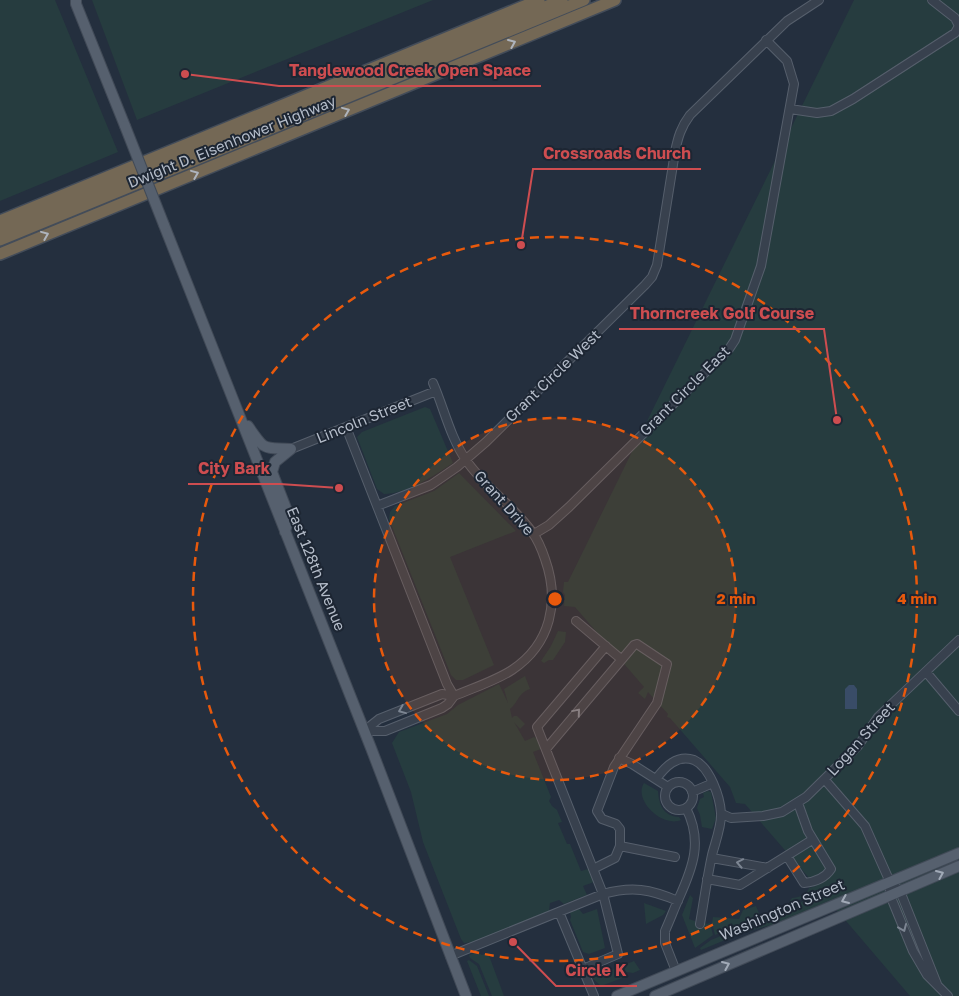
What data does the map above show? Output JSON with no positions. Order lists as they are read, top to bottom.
{
  "streets": {
    "highway": ["Dwight D. Eisenhower Highway"],
    "main road": ["East 128th Avenue", "Washington Street"],
    "street": [
      "Grant Circle West",
      "Grant Circle East",
      "Lincoln Street",
      "Grant Drive",
      "Logan Street"
    ]
  },
  "crossings": [
    ["Grant Circle West", "Grant Circle East"],
    ["Grant Circle West", "Grant Drive"],
    ["Grant Circle East", "Grant Drive"],
    ["Lincoln Street", "Grant Drive"],
    ["Grant Drive", "East 128th Avenue"]
  ],
  "places": [
    "Tanglewood Creek Open Space",
    "Crossroads Church",
    "Thorncreek Golf Course",
    "City Bark",
    "Circle K"
  ],
  "rings": ["2 min", "4 min"]
}
